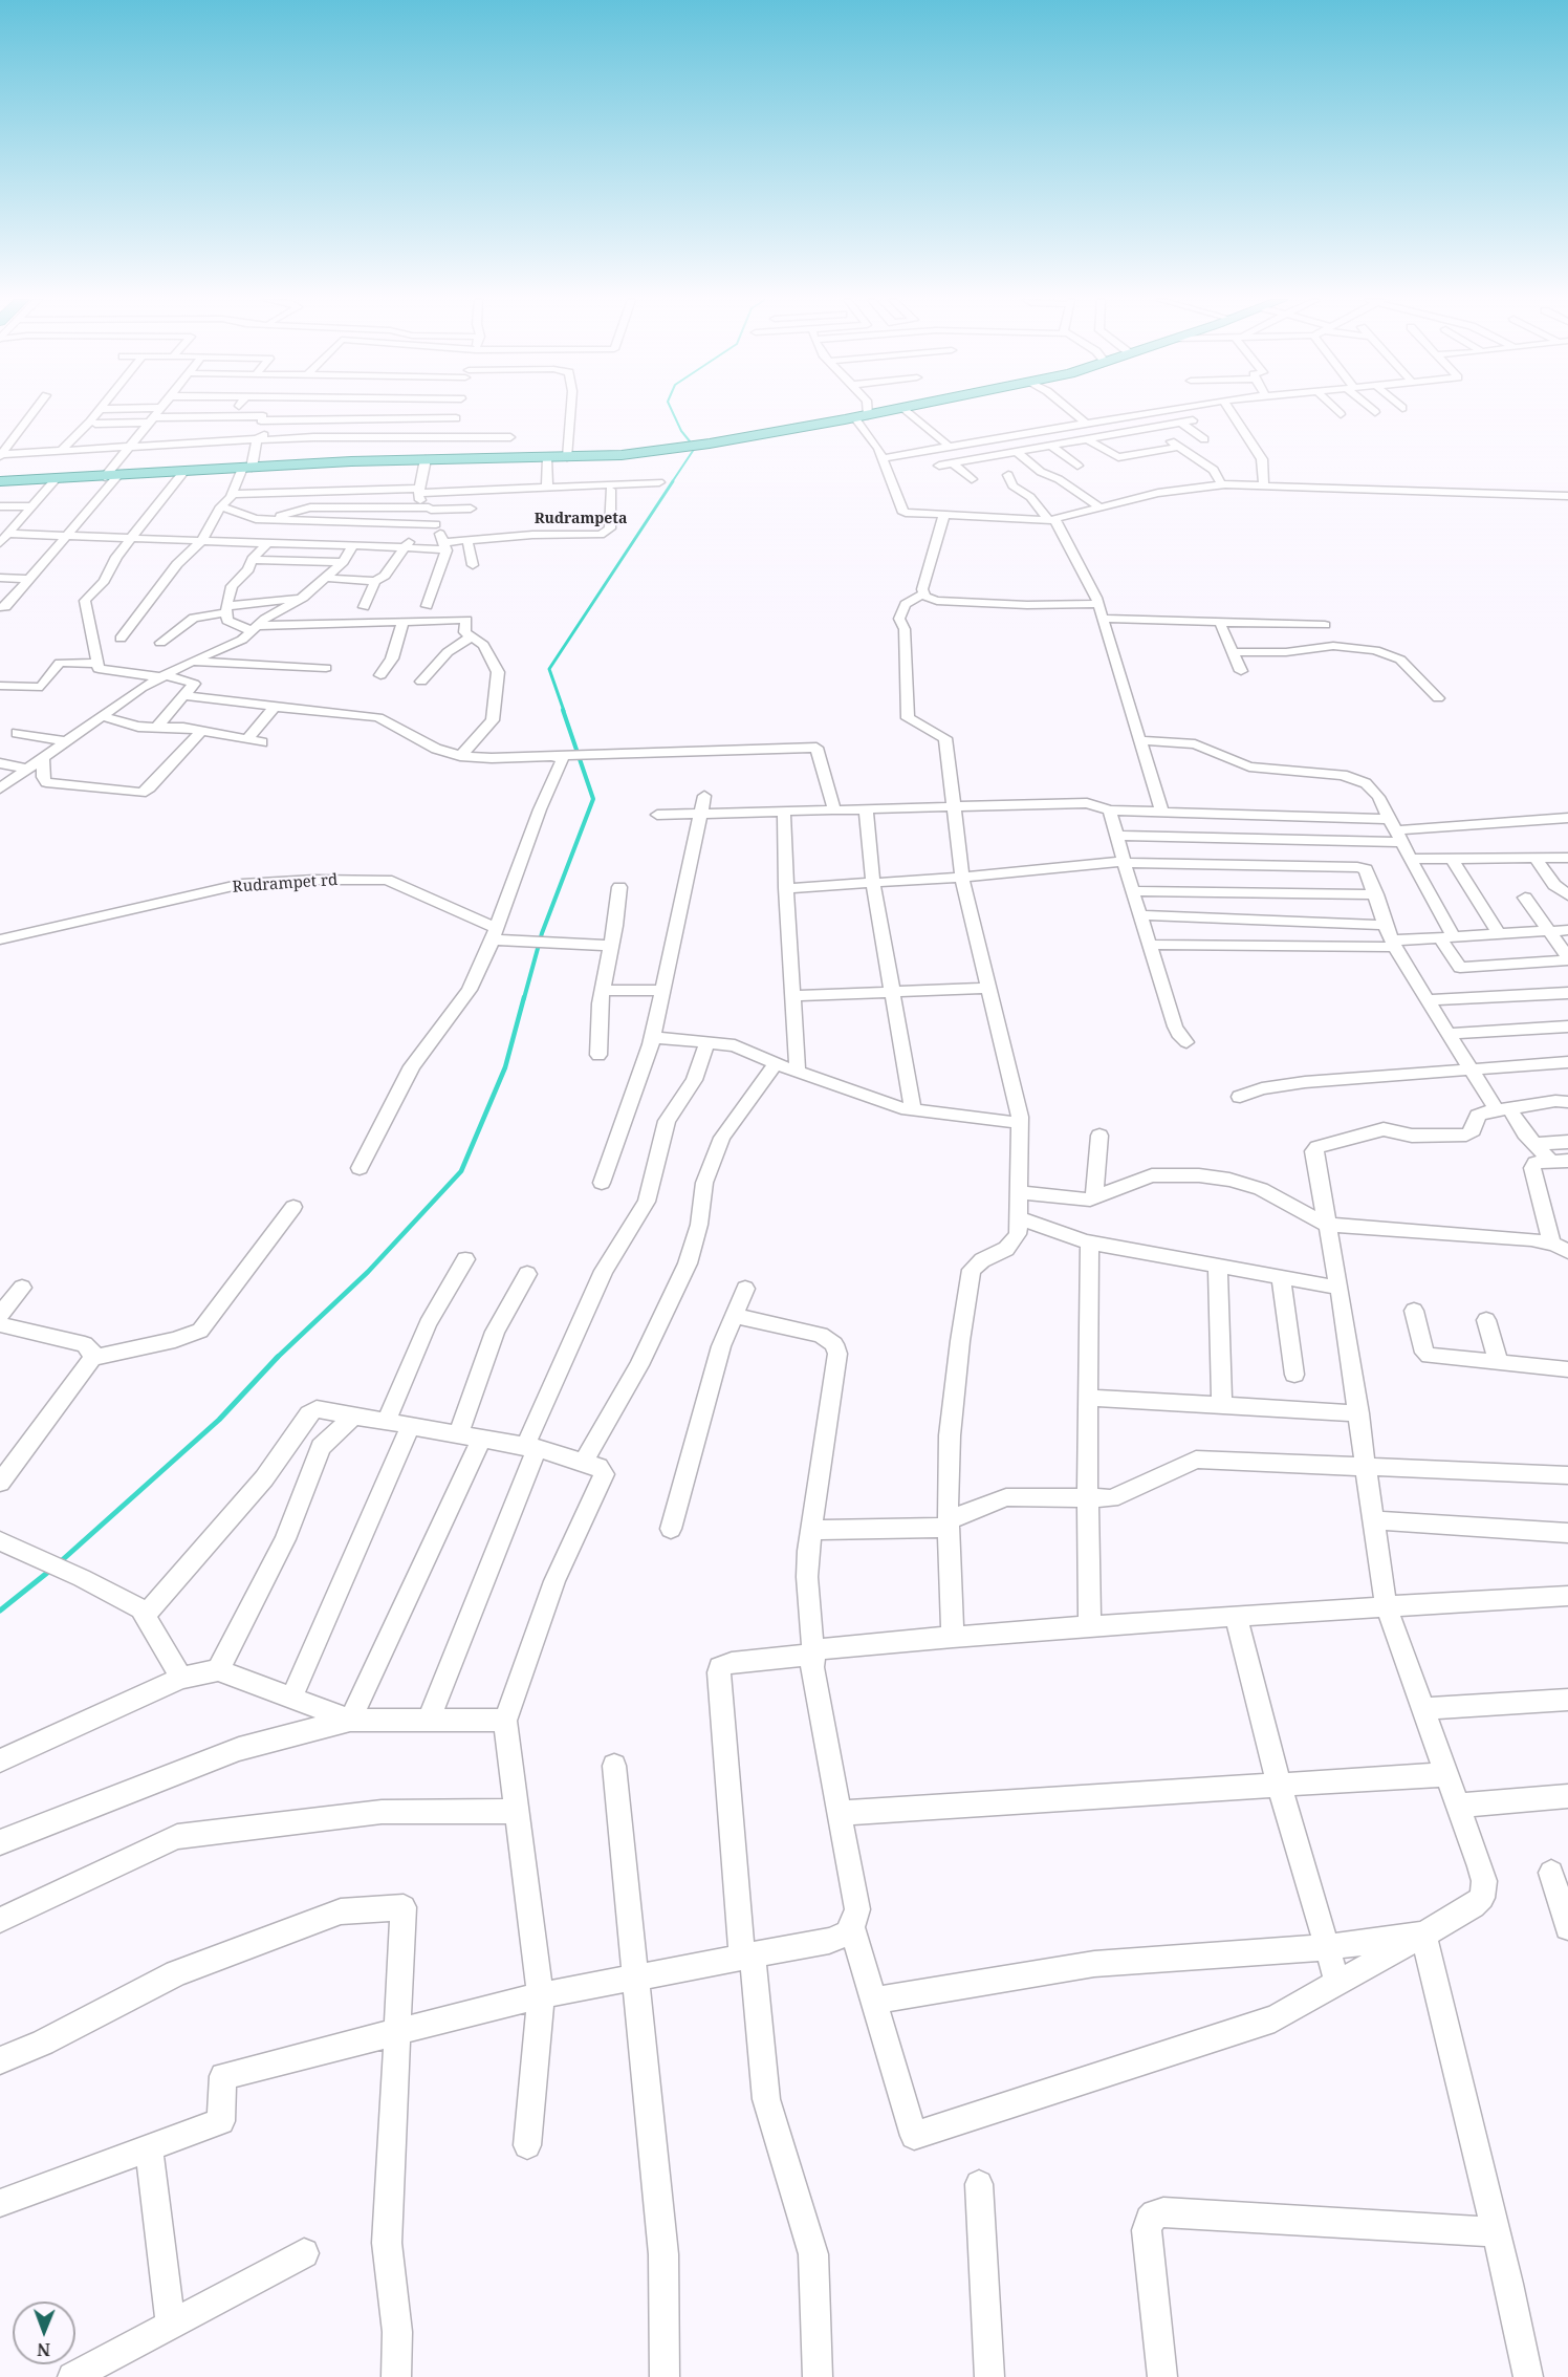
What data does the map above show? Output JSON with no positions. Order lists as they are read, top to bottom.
{
  "streets": {
    "street": ["Rudrampet rd"]
  },
  "districts": ["Rudrampeta"],
  "north": "bottom"
}
